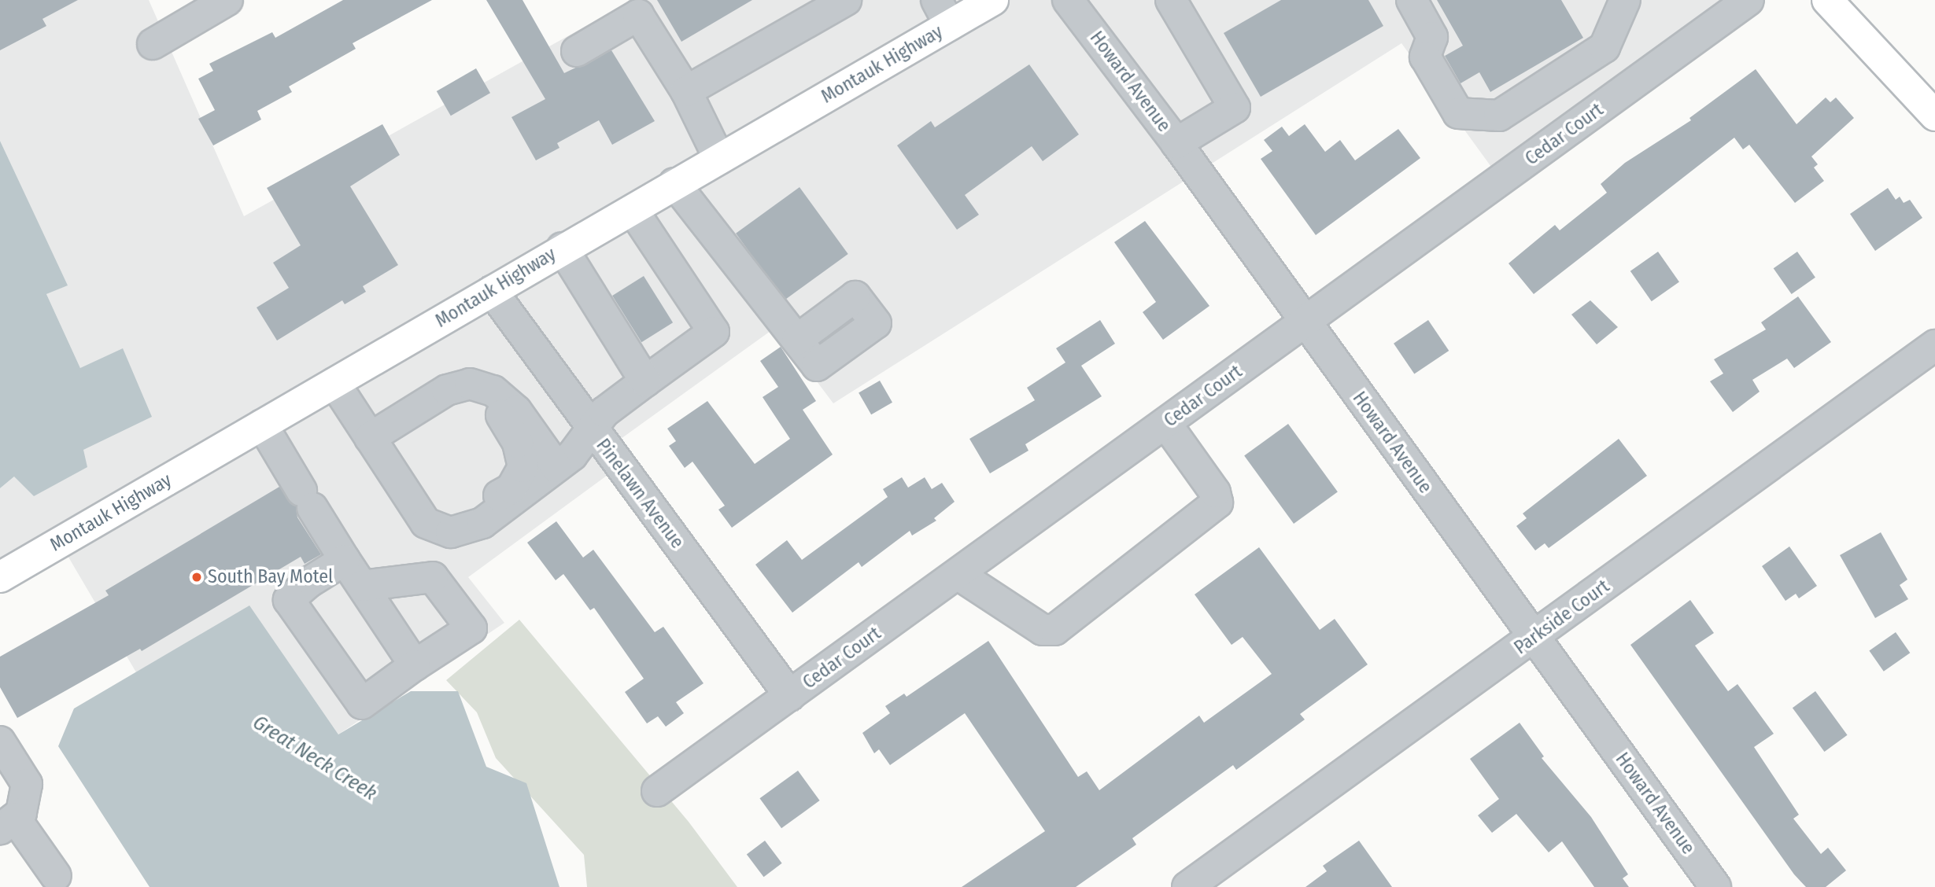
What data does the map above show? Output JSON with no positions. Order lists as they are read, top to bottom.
{
  "streets": {
    "main road": ["Montauk Highway"],
    "street": [
      "Howard Avenue",
      "Cedar Court",
      "Pinelawn Avenue",
      "Parkside Court"
    ]
  },
  "crossings": [
    ["Montauk Highway", "Pinelawn Avenue"],
    ["Howard Avenue", "Cedar Court"],
    ["Howard Avenue", "Parkside Court"],
    ["Cedar Court", "Pinelawn Avenue"]
  ],
  "water": ["Great Neck Creek"],
  "places": ["South Bay Motel"]
}
